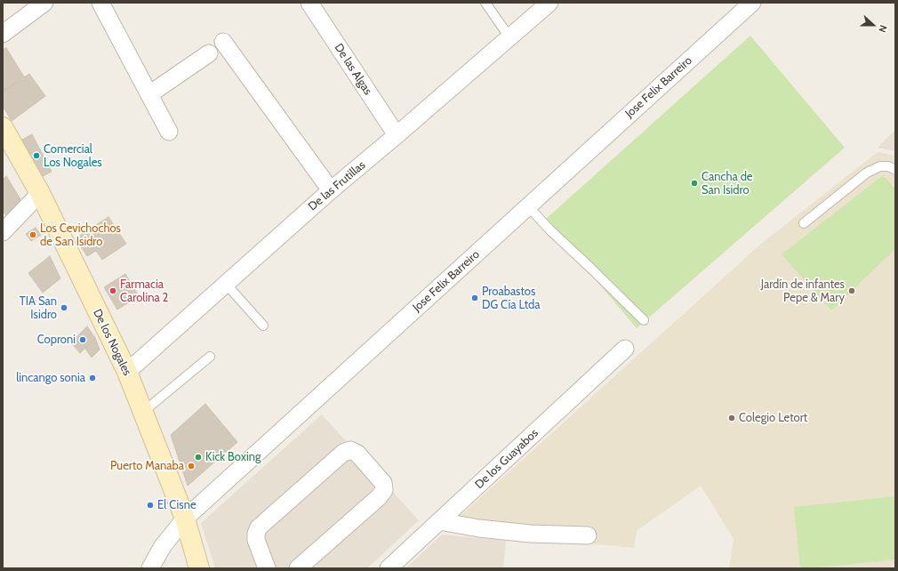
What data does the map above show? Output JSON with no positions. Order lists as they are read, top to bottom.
{
  "streets": {
    "street": [
      "De las Algas",
      "Jose Felix Barreiro",
      "De las Frutillas",
      "De los Nogales",
      "De los Guayabos"
    ]
  },
  "crossings": [
    ["De las Algas", "De las Frutillas"],
    ["Jose Felix Barreiro", "De los Nogales"],
    ["De las Frutillas", "De los Nogales"]
  ],
  "places": [
    "Comercial Los Nogales",
    "Cancha de San Isidro",
    "Los Cevichochos de San Isidro",
    "Farmacia Carolina 2",
    "Jardín de infantes Pepe & Mary",
    "Proabastos DG Cía Ltda",
    "TIA San Isidro",
    "Coproni",
    "lincango sonia",
    "Colegio Letort",
    "Kick Boxing",
    "Puerto Manaba",
    "El Cisne"
  ],
  "north": "right"
}
